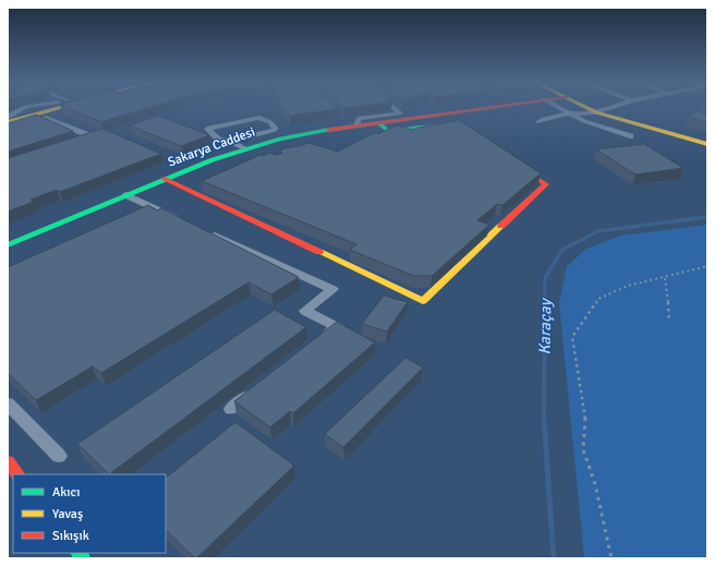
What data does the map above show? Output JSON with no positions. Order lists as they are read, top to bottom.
{
  "streets": {
    "street": ["Sakarya Caddesi"]
  },
  "water": ["Karaçay"],
  "legend": ["Akıcı", "Yavaş", "Sıkışık"]
}
